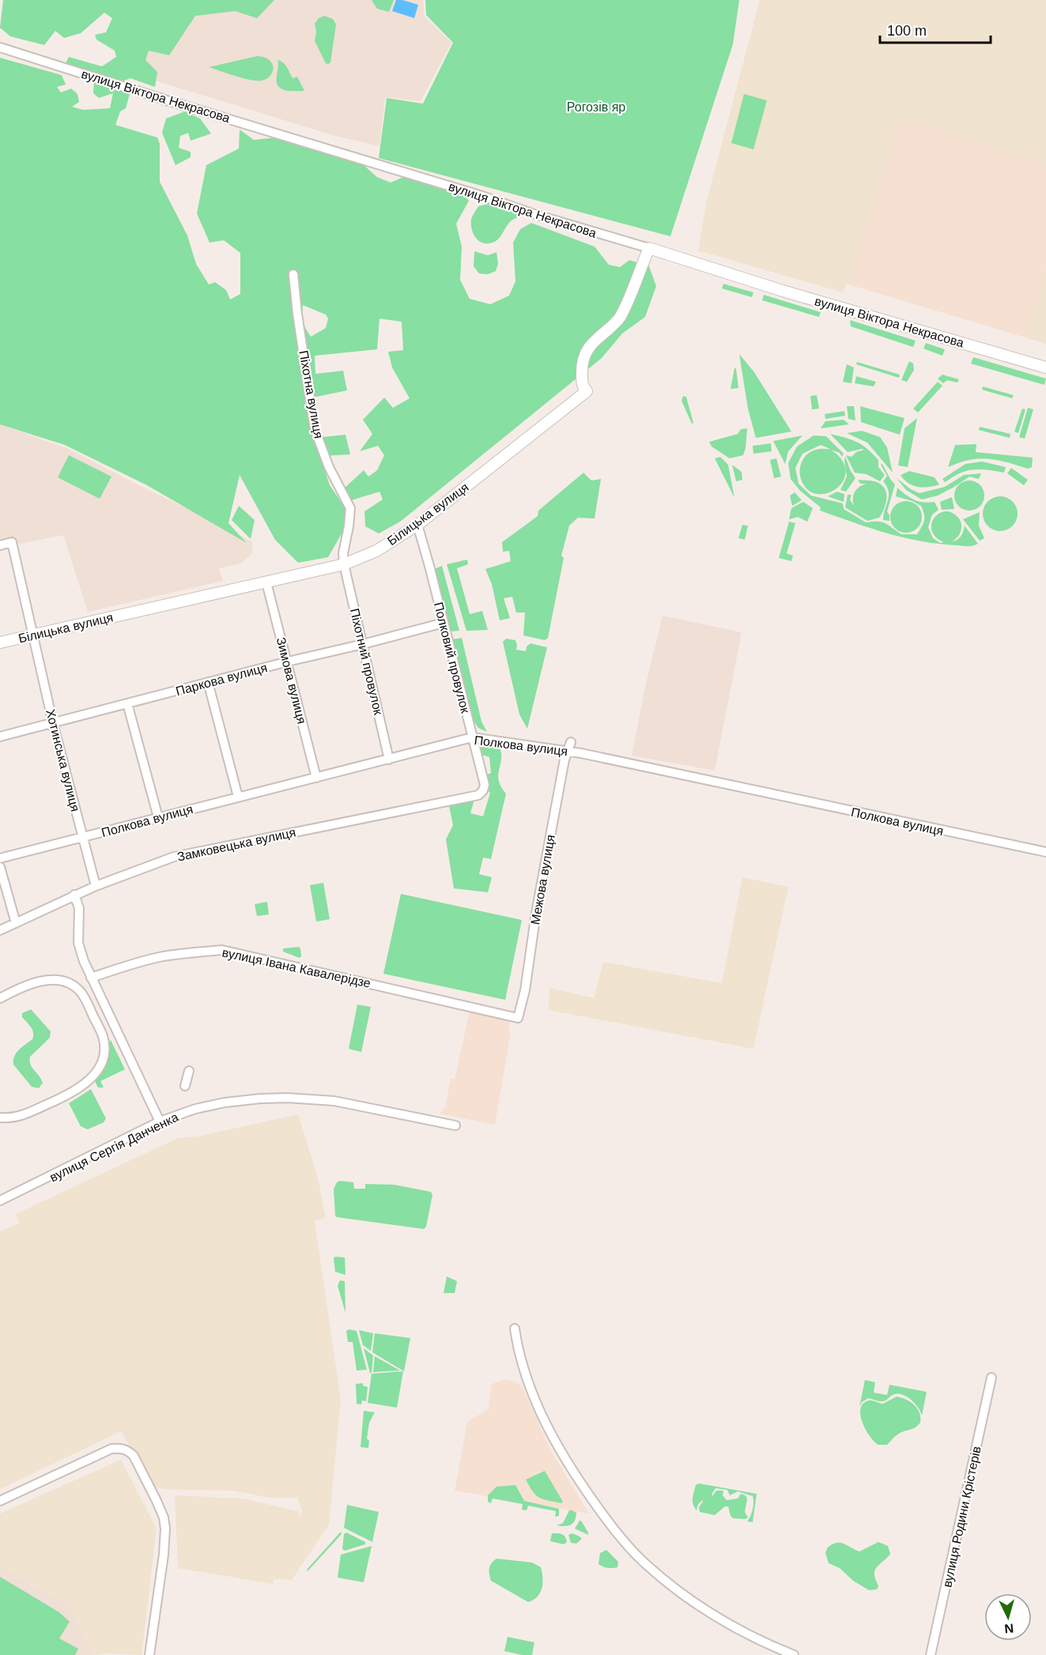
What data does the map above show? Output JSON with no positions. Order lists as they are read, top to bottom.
{
  "streets": {
    "main road": ["вулиця Віктора Некрасова", "Білицька вулиця"],
    "street": [
      "Піхотна вулиця",
      "Полковий провулок",
      "Піхотний провулок",
      "Паркова вулиця",
      "Зимова вулиця",
      "Полкова вулиця",
      "Хотинська вулиця",
      "Замковецька вулиця",
      "Межова вулиця",
      "вулиця Івана Кавалерідзе",
      "вулиця Сергія Данченка",
      "вулиця Родини Крістерів"
    ]
  },
  "crossings": [
    ["вулиця Віктора Некрасова", "Білицька вулиця"],
    ["Піхотна вулиця", "Білицька вулиця"],
    ["Піхотна вулиця", "Піхотний провулок"],
    ["Білицька вулиця", "Полковий провулок"],
    ["Білицька вулиця", "Піхотний провулок"],
    ["Білицька вулиця", "Зимова вулиця"],
    ["Білицька вулиця", "Хотинська вулиця"],
    ["Полковий провулок", "Паркова вулиця"],
    ["Полковий провулок", "Полкова вулиця"],
    ["Полковий провулок", "Замковецька вулиця"],
    ["Піхотний провулок", "Паркова вулиця"],
    ["Піхотний провулок", "Полкова вулиця"],
    ["Паркова вулиця", "Зимова вулиця"],
    ["Паркова вулиця", "Хотинська вулиця"],
    ["Зимова вулиця", "Полкова вулиця"],
    ["Полкова вулиця", "Хотинська вулиця"],
    ["Полкова вулиця", "Межова вулиця"],
    ["Хотинська вулиця", "Замковецька вулиця"],
    ["Межова вулиця", "вулиця Івана Кавалерідзе"]
  ],
  "parks": ["Рогозів яр"],
  "scale_bar": "100 m",
  "north": "bottom"
}
